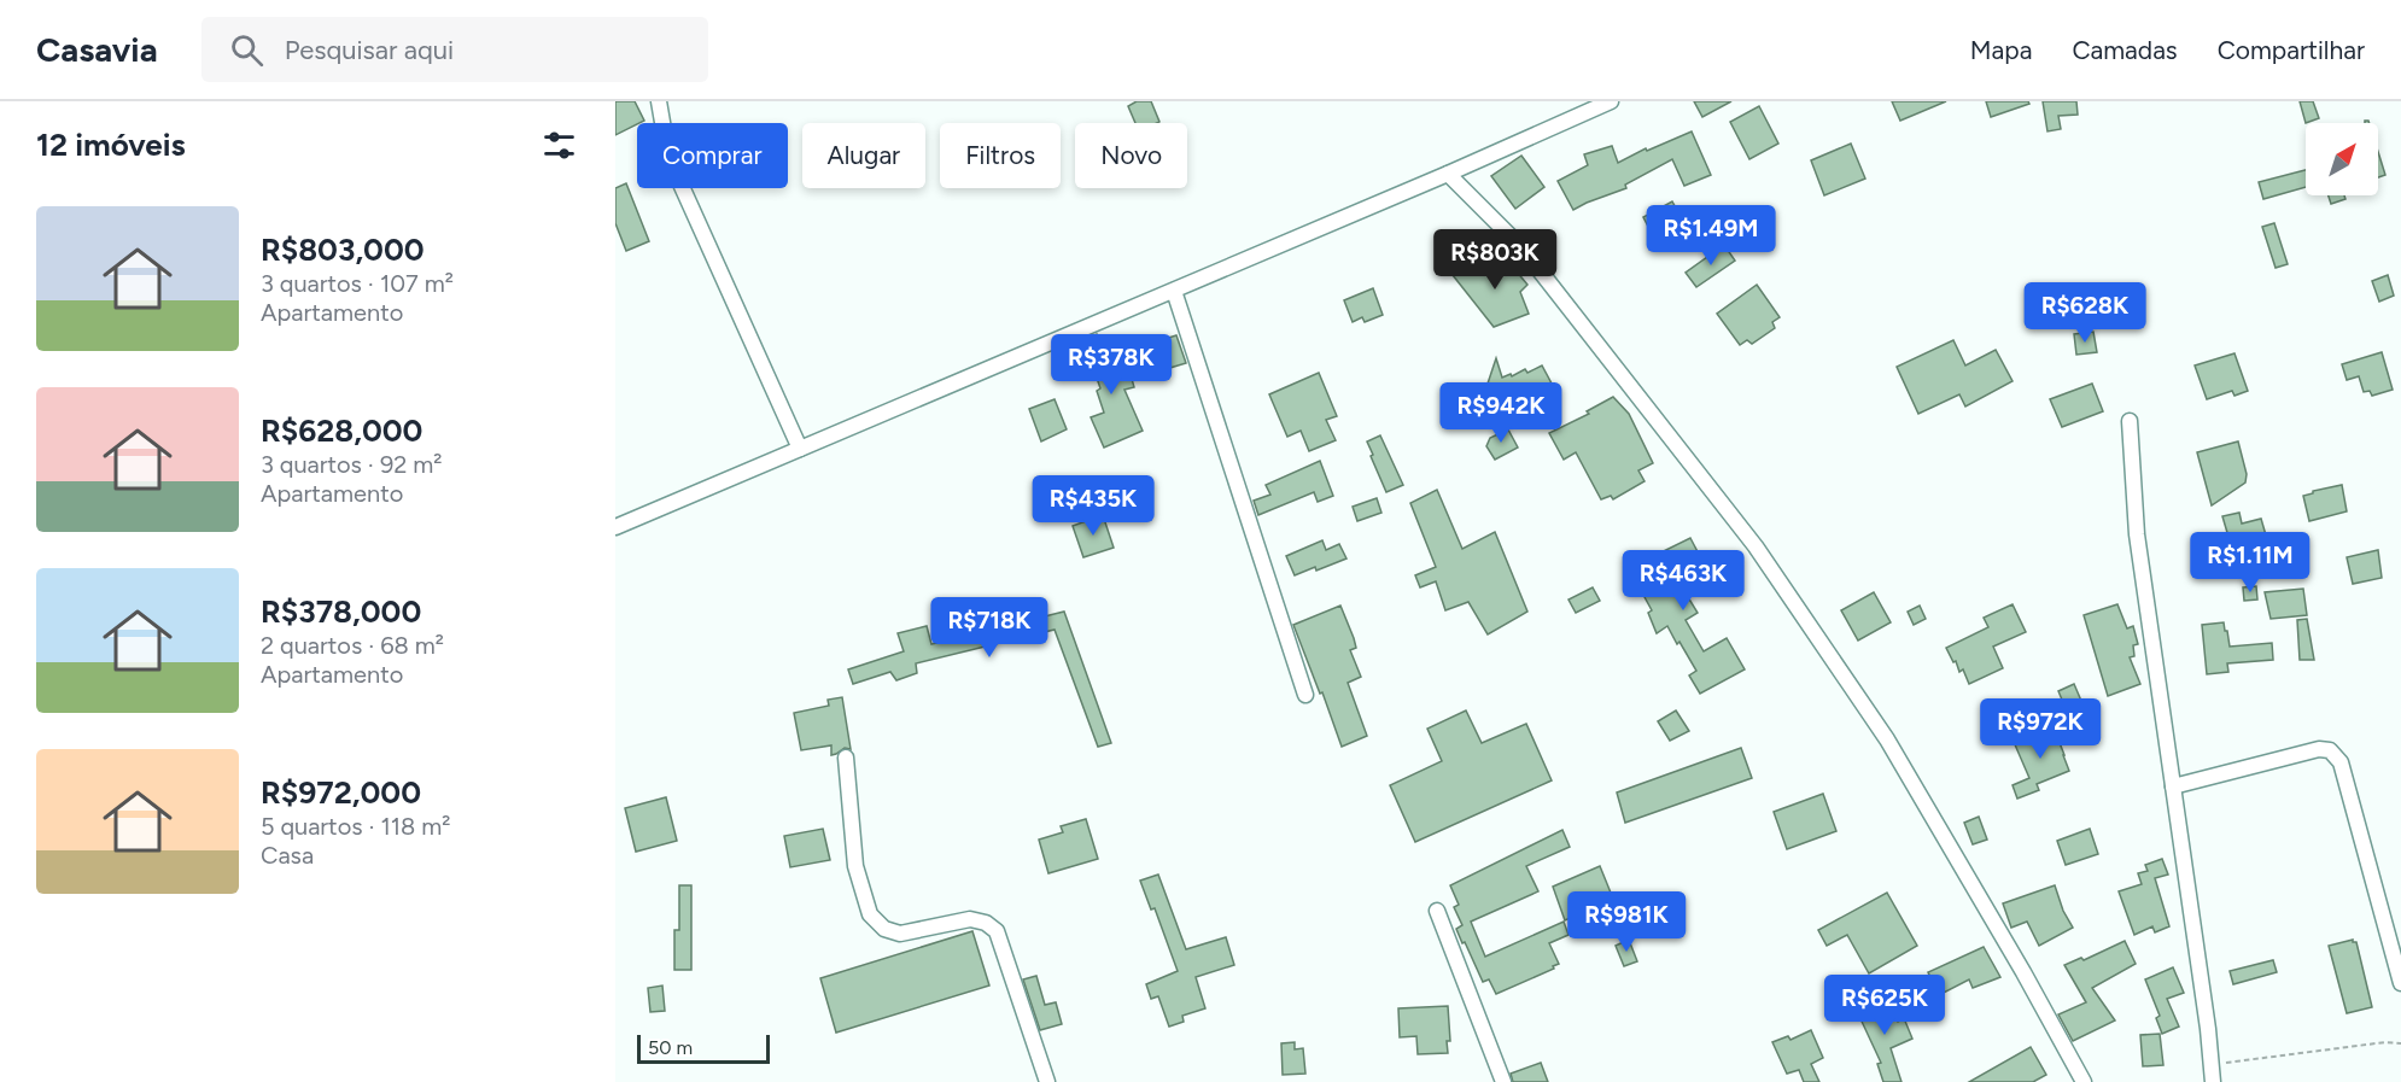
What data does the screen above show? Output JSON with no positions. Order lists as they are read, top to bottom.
{
  "scale_bar": "50 m",
  "north": "top right",
  "page": {
    "header": "Casavia",
    "search": "Pesquisar aqui",
    "nav": ["Mapa", "Camadas", "Compartilhar"],
    "heading": "12 imóveis",
    "chip": [
      "Comprar",
      "Alugar",
      "Filtros",
      "Novo"
    ],
    "list": [
      {
        "name": "R$803,000",
        "note": "3 quartos · 107 m² · Apartamento"
      },
      {
        "name": "R$628,000",
        "note": "3 quartos · 92 m² · Apartamento"
      },
      {
        "name": "R$378,000",
        "note": "2 quartos · 68 m² · Apartamento"
      },
      {
        "name": "R$972,000",
        "note": "5 quartos · 118 m² · Casa"
      }
    ],
    "price": [
      "R$1.49M",
      "R$803K",
      "R$628K",
      "R$378K",
      "R$942K",
      "R$435K",
      "R$1.11M",
      "R$463K",
      "R$718K",
      "R$972K",
      "R$981K",
      "R$625K"
    ],
    "scale": "50 m"
  }
}
